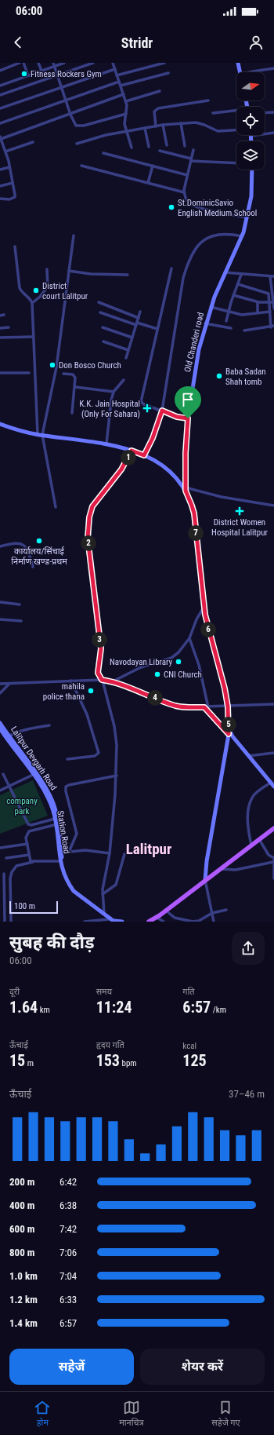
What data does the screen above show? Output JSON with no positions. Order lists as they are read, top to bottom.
{
  "streets": {
    "street": ["Old Chanderi road", "Lalitpur Devgarh Road", "Station Road"]
  },
  "crossings": [
    ["Lalitpur Devgarh Road", "Station Road"]
  ],
  "districts": ["Lalitpur"],
  "parks": ["company park"],
  "places": {
    "other": [
      "Fitness Rockers Gym",
      "St.DominicSavio English Medium School",
      "District court Lalitpur",
      "Don Bosco Church",
      "Baba Sadan Shah tomb",
      "कार्यालय/सिंचाई निर्माण खण्ड-प्रथम",
      "Navodayan Library",
      "CNI Church",
      "mahila police thana"
    ],
    "health": ["K.K. Jain Hospital (Only For Sahara)", "District Women Hospital Lalitpur"]
  },
  "scale_bar": "100 m",
  "north": "right",
  "page": {
    "status": "06:00",
    "header": "Stridr",
    "pins": [
      "1",
      "7",
      "2",
      "6",
      "3",
      "4",
      "5"
    ],
    "scale": "100 m",
    "heading": ["सुबह की दौड़", "06:00"],
    "stats": [
      ["दूरी", "1.64 km"],
      ["समय", "11:24"],
      ["गति", "6:57 /km"],
      ["ऊँचाई", "15 m"],
      ["हृदय गति", "153 bpm"],
      ["kcal", "125"]
    ],
    "chart": ["ऊँचाई", "37–46 m"],
    "list": [
      {
        "name": "200 m",
        "note": "6:42"
      },
      {
        "name": "400 m",
        "note": "6:38"
      },
      {
        "name": "600 m",
        "note": "7:42"
      },
      {
        "name": "800 m",
        "note": "7:06"
      },
      {
        "name": "1.0 km",
        "note": "7:04"
      },
      {
        "name": "1.2 km",
        "note": "6:33"
      },
      {
        "name": "1.4 km",
        "note": "6:57"
      }
    ],
    "buttons": ["सहेजें", "शेयर करें"],
    "tabs": ["होम", "मानचित्र", "सहेजे गए"]
  }
}
